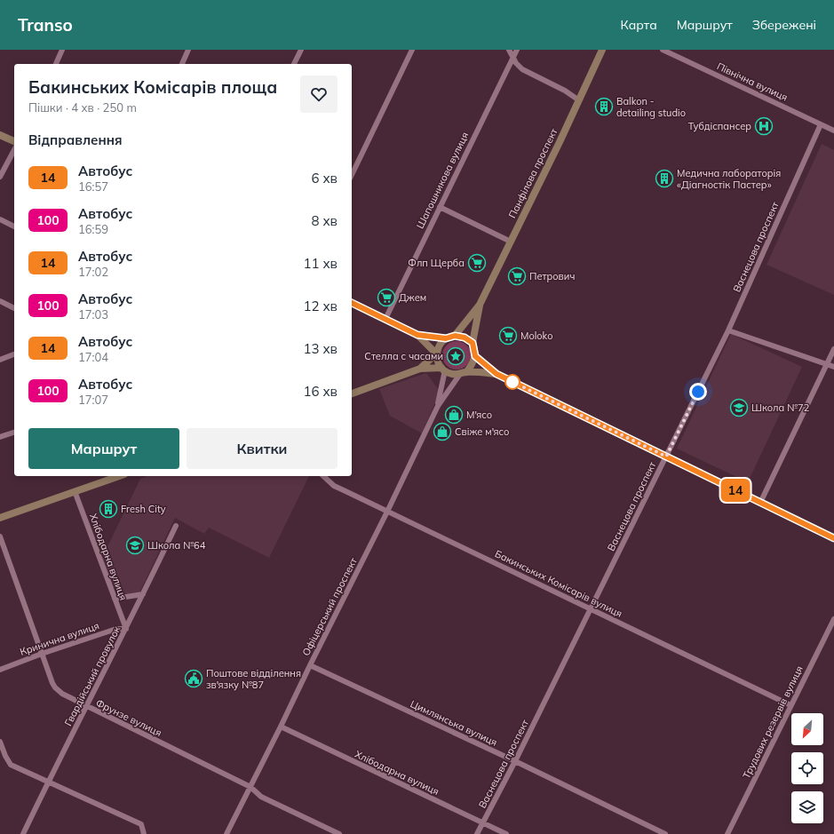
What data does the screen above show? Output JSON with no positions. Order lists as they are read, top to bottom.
{
  "streets": {
    "main road": ["Панфілова проспект"],
    "street": [
      "Північна вулиця",
      "Шапошникова вулиця",
      "Васнецова проспект",
      "Хлібодарна вулиця",
      "Бакинських Комісарів вулиця",
      "Офіцерський проспект",
      "Кринична вулиця",
      "Гвардійський провулок",
      "Фрунзе вулиця",
      "Трудових резервів вулиця",
      "Цимлянська вулиця"
    ]
  },
  "crossings": [
    ["Північна вулиця", "Васнецова проспект"],
    ["Васнецова проспект", "Хлібодарна вулиця"],
    ["Васнецова проспект", "Бакинських Комісарів вулиця"],
    ["Васнецова проспект", "Цимлянська вулиця"],
    ["Хлібодарна вулиця", "Офіцерський проспект"],
    ["Хлібодарна вулиця", "Кринична вулиця"],
    ["Хлібодарна вулиця", "Гвардійський провулок"],
    ["Бакинських Комісарів вулиця", "Офіцерський проспект"],
    ["Бакинських Комісарів вулиця", "Трудових резервів вулиця"],
    ["Офіцерський проспект", "Фрунзе вулиця"],
    ["Офіцерський проспект", "Цимлянська вулиця"],
    ["Кринична вулиця", "Гвардійський провулок"],
    ["Кринична вулиця", "Фрунзе вулиця"],
    ["Гвардійський провулок", "Фрунзе вулиця"]
  ],
  "places": {
    "building": ["Balkon - detailing studio", "Медична лабораторія «Діагностік Пастер»", "Fresh City"],
    "hospital": ["Тубдіспансер"],
    "supermarket": [
      "Флп Щерба",
      "Петрович",
      "Джем",
      "Moloko"
    ],
    "place": ["Стелла с часами"],
    "school or university": ["Школа №72", "Школа №64"],
    "shop": ["М'ясо", "Свіже м'ясо"],
    "public building": ["Поштове відділення зв'язку №87"]
  },
  "lines": ["bus line 14"],
  "north": "bottom left",
  "page": {
    "header": "Transo",
    "nav": ["Карта", "Маршрут", "Збережені"],
    "on_map": "14",
    "heading": [
      ["Бакинських Комісарів площа", "Пішки · 4 хв · 250 m"],
      "Відправлення"
    ],
    "list": [
      {
        "mark": "14",
        "name": "Автобус",
        "note": "16:57",
        "value": "6 хв"
      },
      {
        "mark": "100",
        "name": "Автобус",
        "note": "16:59",
        "value": "8 хв"
      },
      {
        "mark": "14",
        "name": "Автобус",
        "note": "17:02",
        "value": "11 хв"
      },
      {
        "mark": "100",
        "name": "Автобус",
        "note": "17:03",
        "value": "12 хв"
      },
      {
        "mark": "14",
        "name": "Автобус",
        "note": "17:04",
        "value": "13 хв"
      },
      {
        "mark": "100",
        "name": "Автобус",
        "note": "17:07",
        "value": "16 хв"
      }
    ],
    "buttons": ["Маршрут", "Квитки"]
  }
}
